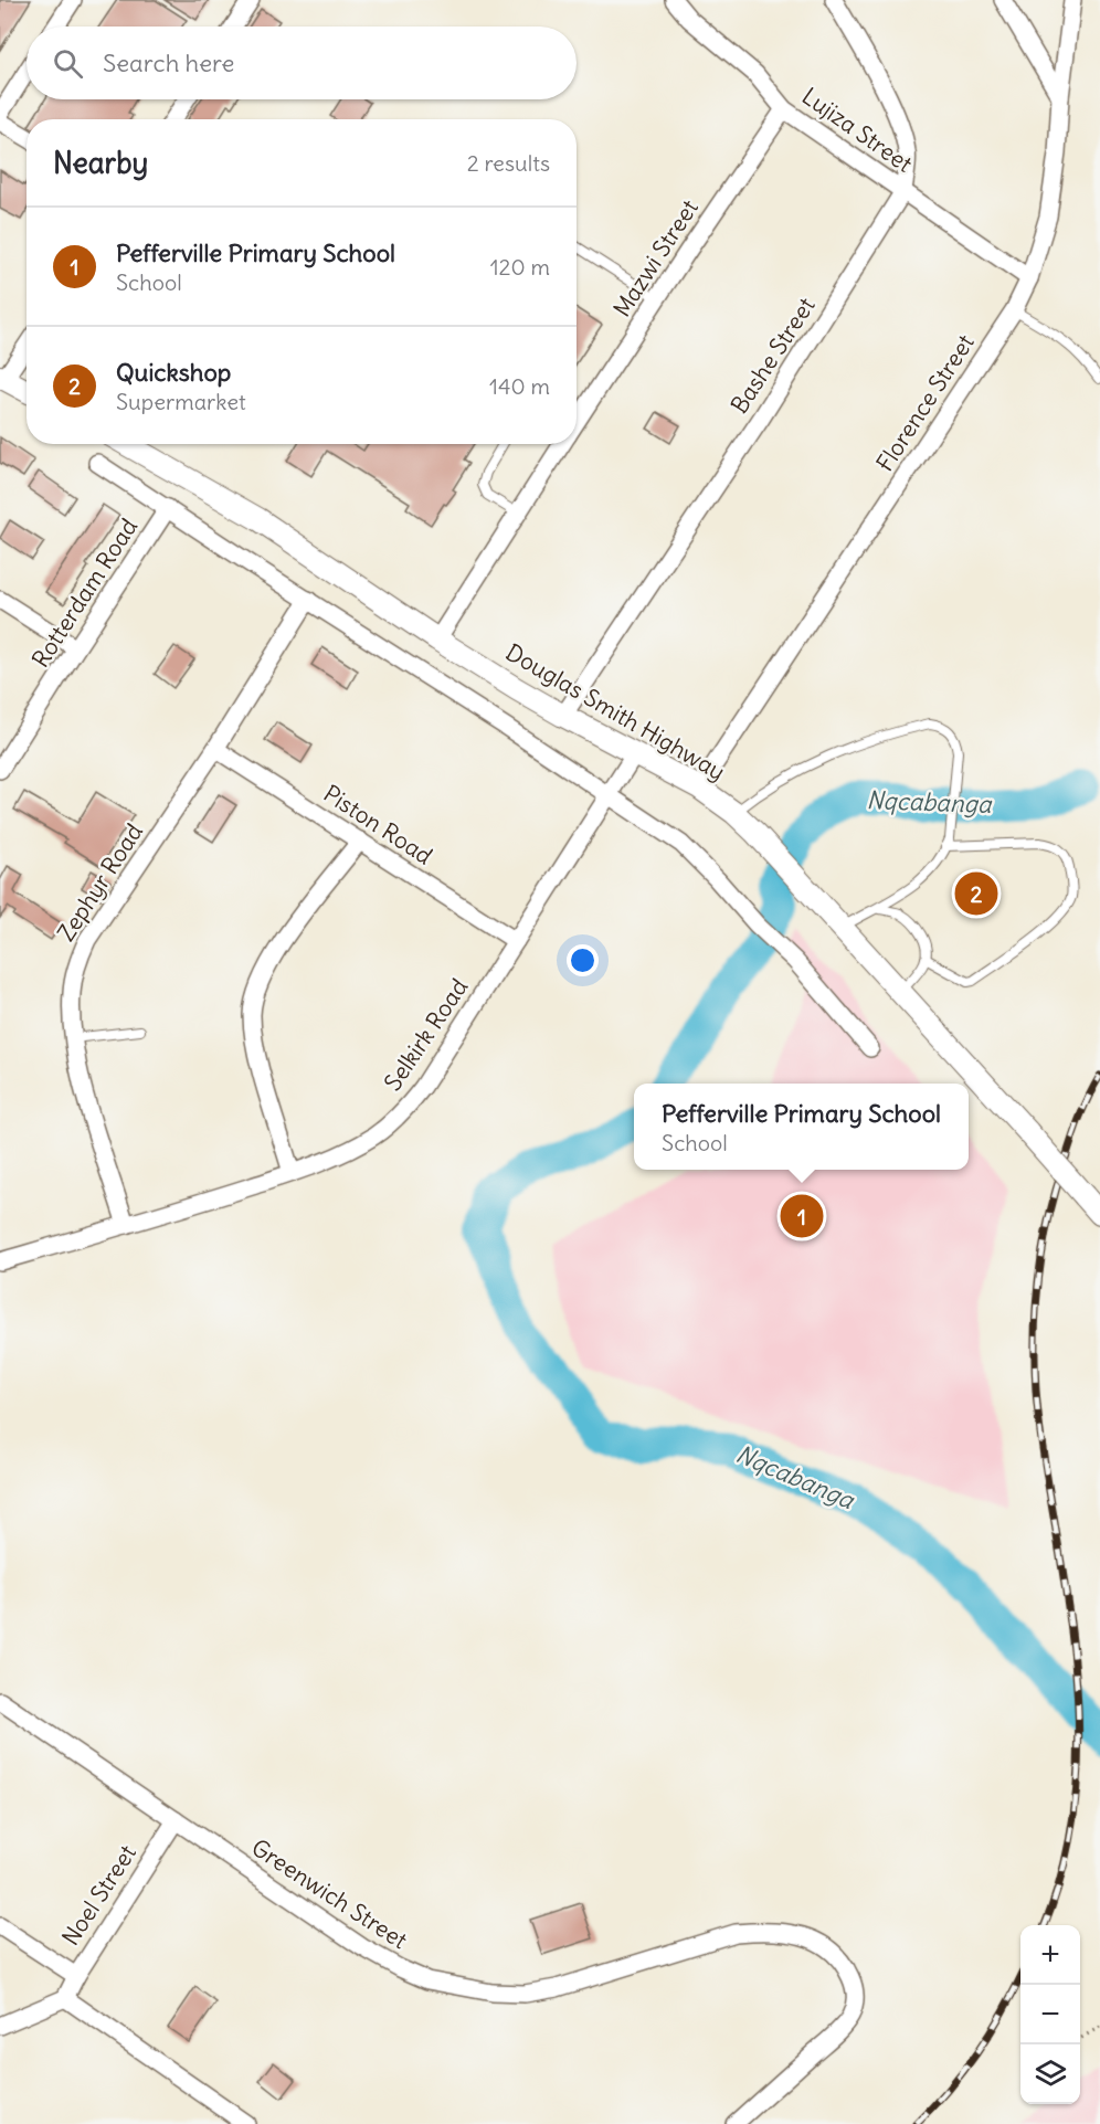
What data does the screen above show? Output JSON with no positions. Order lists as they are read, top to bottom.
{
  "streets": {
    "street": [
      "Lujiza Street",
      "Mazwi Street",
      "Bashe Street",
      "Florence Street",
      "Rotterdam Road",
      "Douglas Smith Highway",
      "Piston Road",
      "Zephyr Road",
      "Selkirk Road",
      "Greenwich Street",
      "Noel Street"
    ]
  },
  "crossings": [
    ["Lujiza Street", "Mazwi Street"],
    ["Lujiza Street", "Bashe Street"],
    ["Lujiza Street", "Florence Street"],
    ["Mazwi Street", "Douglas Smith Highway"],
    ["Bashe Street", "Douglas Smith Highway"],
    ["Florence Street", "Douglas Smith Highway"],
    ["Douglas Smith Highway", "Selkirk Road"],
    ["Piston Road", "Zephyr Road"],
    ["Piston Road", "Selkirk Road"],
    ["Zephyr Road", "Selkirk Road"],
    ["Greenwich Street", "Noel Street"]
  ],
  "water": ["Nqcabanga"],
  "page": {
    "search": "Search here",
    "heading": ["Nearby", "2 results"],
    "list": [
      {
        "mark": "1",
        "name": "Pefferville Primary School",
        "note": "School",
        "value": "120 m"
      },
      {
        "mark": "2",
        "name": "Quickshop",
        "note": "Supermarket",
        "value": "140 m"
      }
    ],
    "pins": ["2", "1"],
    "popup": ["Pefferville Primary School", "School"],
    "map_buttons": ["+", "−"]
  }
}
